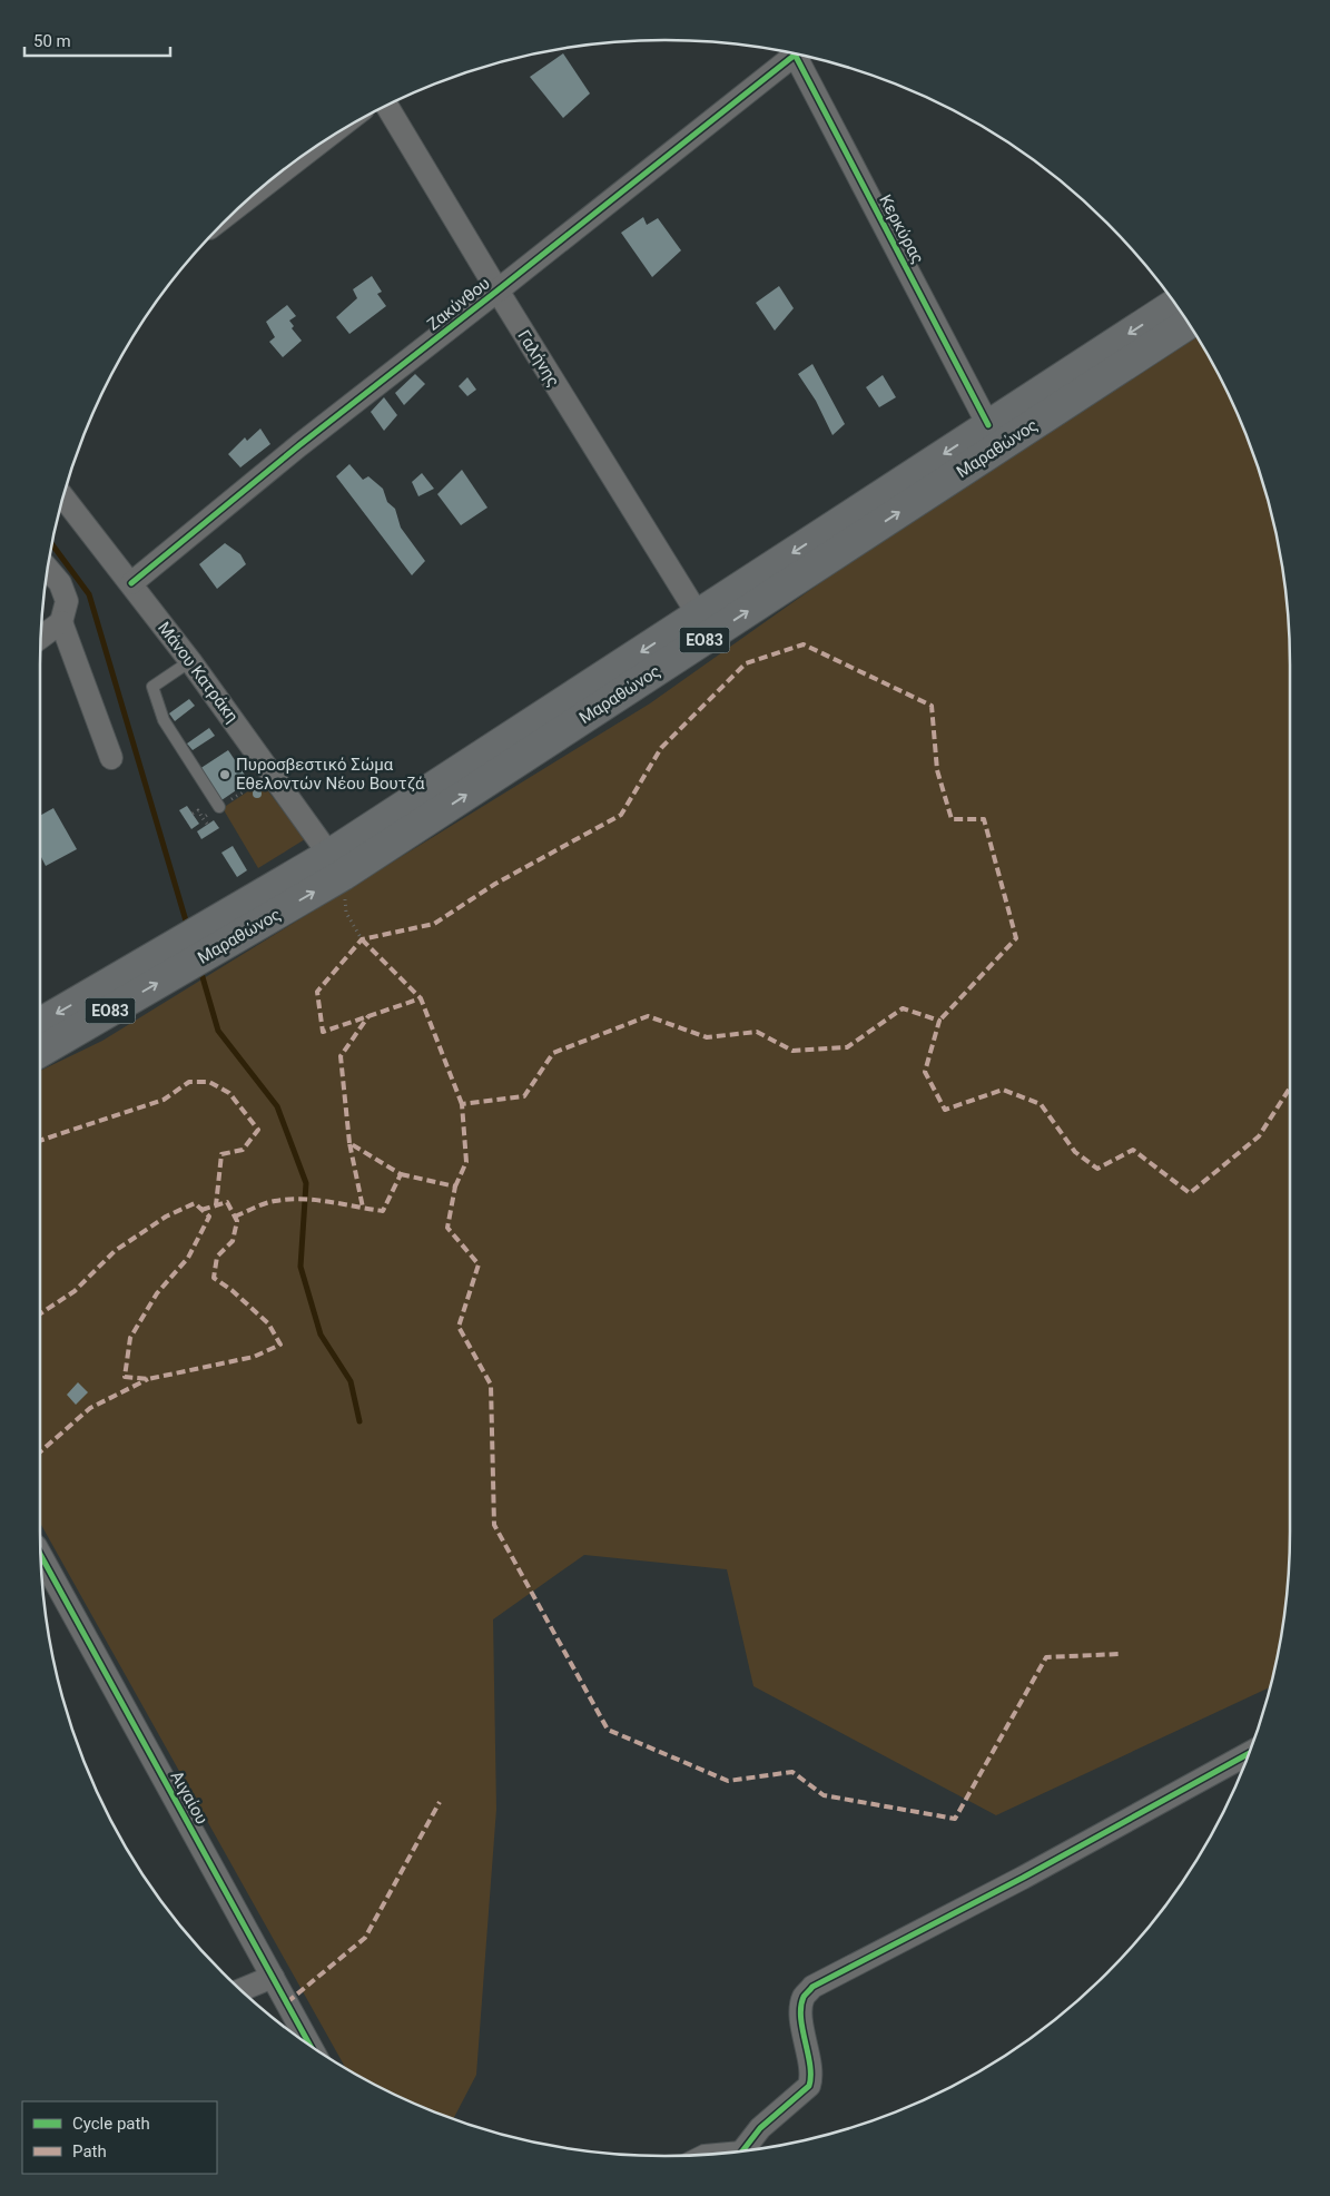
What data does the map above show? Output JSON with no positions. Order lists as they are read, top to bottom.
{
  "streets": {
    "main road": ["Μαραθώνος", "ΕΟ83"],
    "street": [
      "Κερκύρας",
      "Ζακύνθου",
      "Γαλήνης",
      "Μάνου Κατράκη",
      "Αιγαίου"
    ]
  },
  "crossings": [
    ["Κερκύρας", "Μαραθώνος"],
    ["Ζακύνθου", "Γαλήνης"],
    ["Ζακύνθου", "Μάνου Κατράκη"],
    ["Γαλήνης", "Μαραθώνος"],
    ["Μαραθώνος", "Μάνου Κατράκη"]
  ],
  "places": ["Πυροσβεστικό Σώμα Εθελοντών Νέου Βουτζά"],
  "legend": ["Cycle path", "Path"],
  "scale_bar": "50 m"
}
